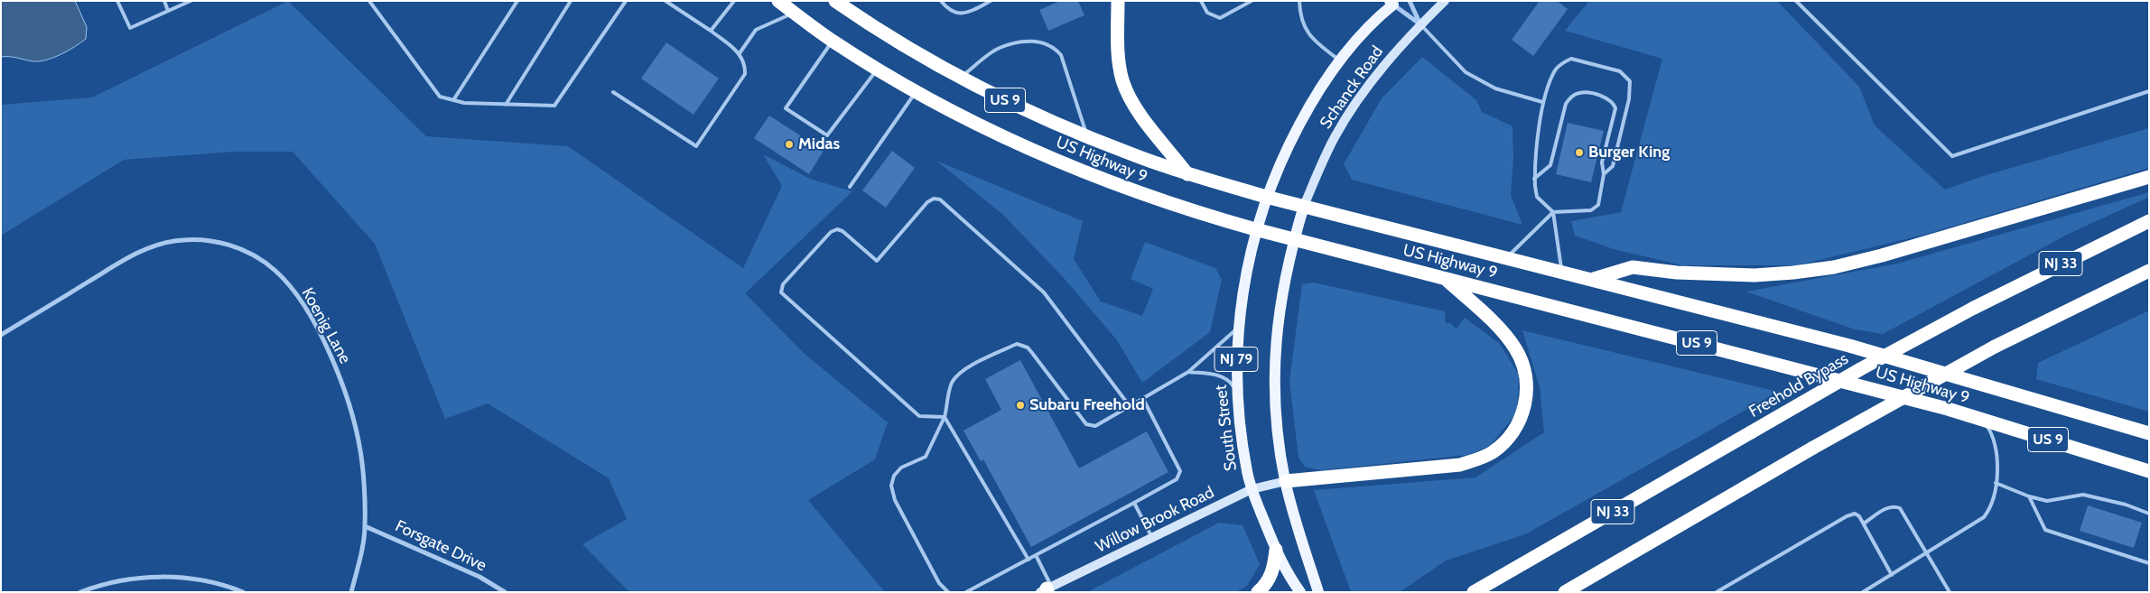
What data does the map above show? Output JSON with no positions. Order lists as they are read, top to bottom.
{
  "streets": {
    "highway": [
      "US 9",
      "US Highway 9",
      "NJ 33",
      "Freehold Bypass"
    ],
    "main road": ["Schanck Road", "NJ 79", "South Street"],
    "street": ["Koenig Lane", "Willow Brook Road", "Forsgate Drive"]
  },
  "crossings": [
    ["Schanck Road", "US Highway 9"],
    ["Schanck Road", "NJ 79"],
    ["Schanck Road", "South Street"],
    ["US Highway 9", "NJ 79"],
    ["US Highway 9", "South Street"],
    ["Koenig Lane", "Forsgate Drive"],
    ["NJ 79", "Willow Brook Road"],
    ["South Street", "Willow Brook Road"]
  ],
  "places": ["Midas", "Burger King", "Subaru Freehold"]
}
